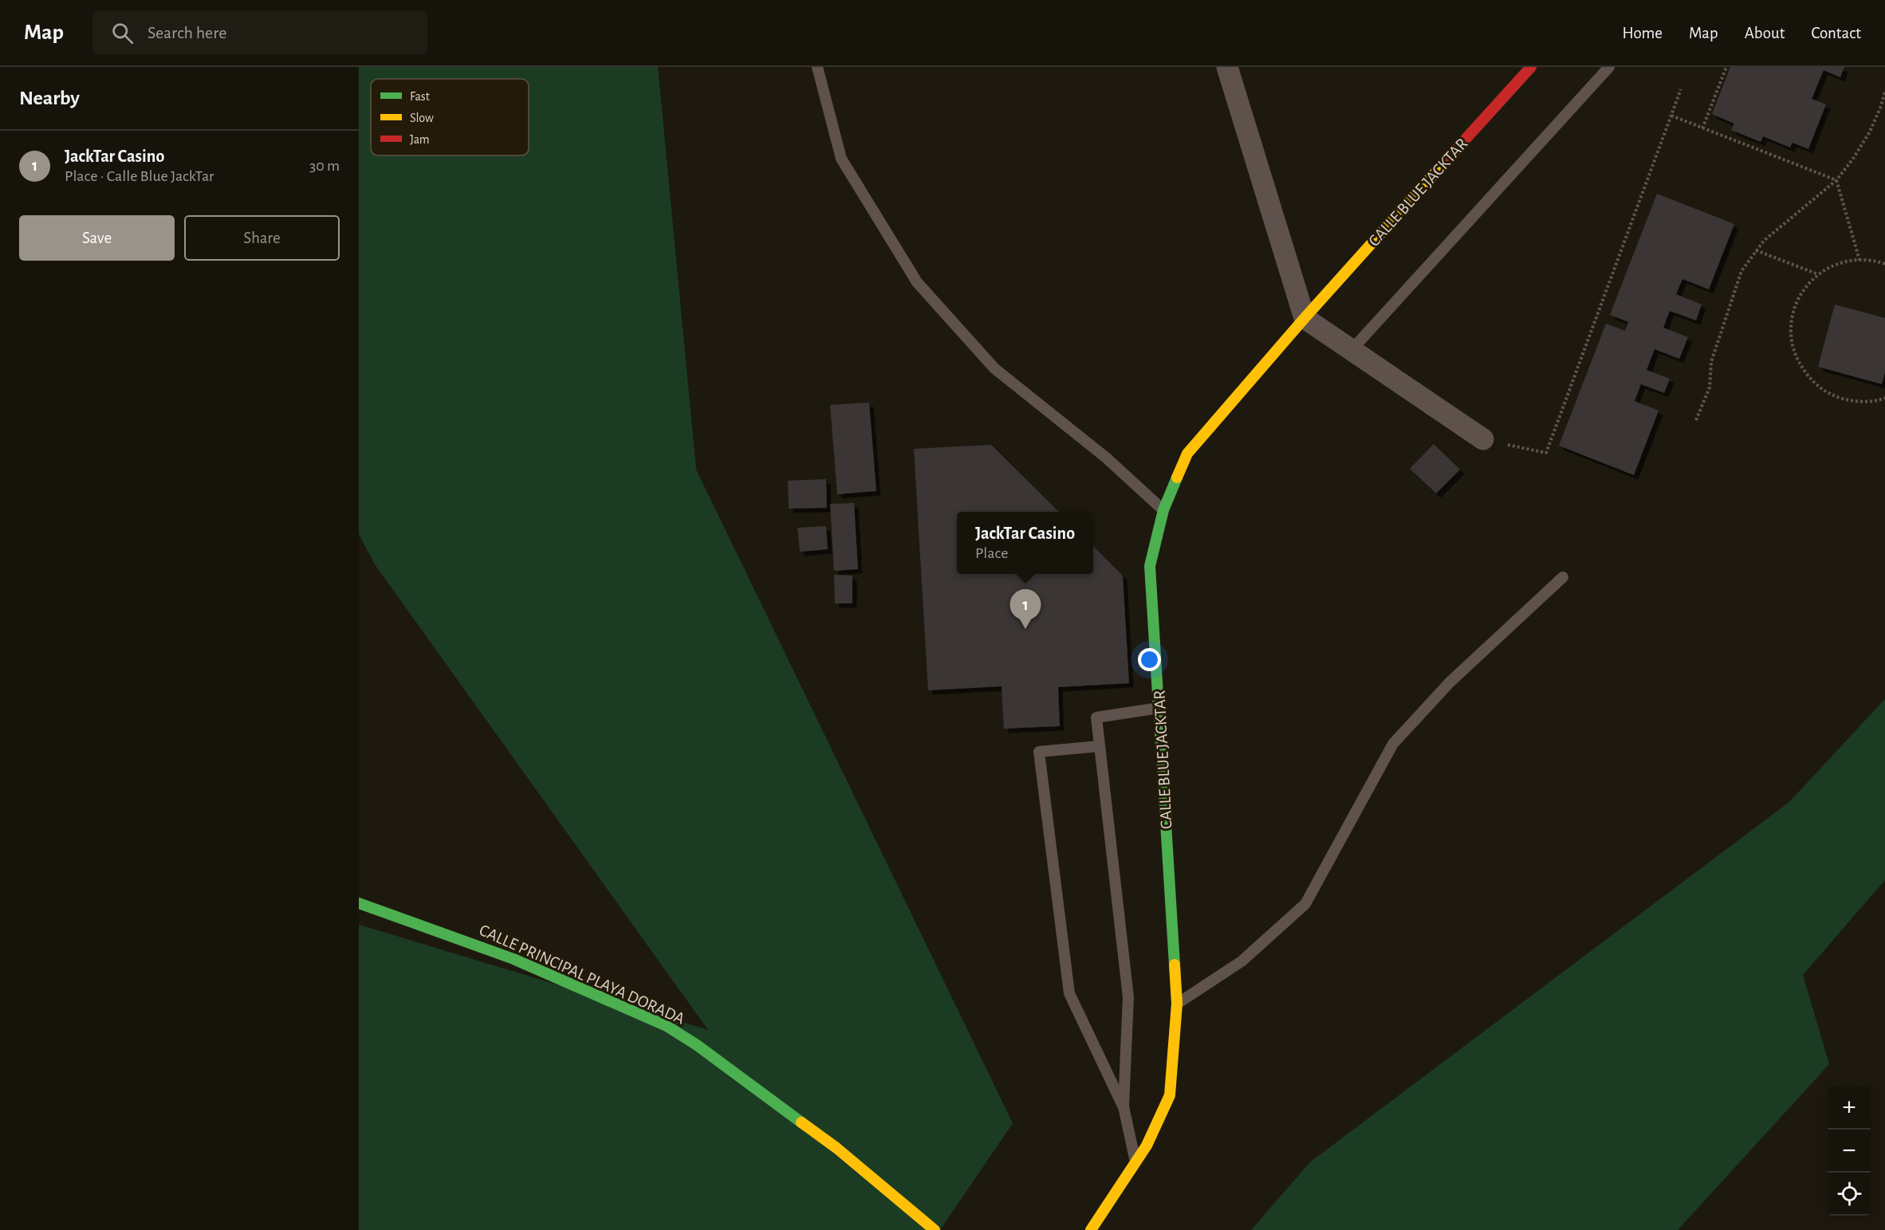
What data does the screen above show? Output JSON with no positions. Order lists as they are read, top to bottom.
{
  "streets": {
    "street": ["CALLE BLUE JACKTAR", "CALLE PRINCIPAL PLAYA DORADA"]
  },
  "legend": ["Fast", "Slow", "Jam"],
  "page": {
    "header": "Map",
    "search": "Search here",
    "nav": [
      "Home",
      "Map",
      "About",
      "Contact"
    ],
    "heading": "Nearby",
    "list": [
      {
        "mark": "1",
        "name": "JackTar Casino",
        "note": "Place · Calle Blue JackTar",
        "value": "30 m"
      }
    ],
    "buttons": ["Save", "Share"],
    "popup": ["JackTar Casino", "Place"],
    "pins": "1",
    "map_buttons": ["+", "−"]
  }
}
